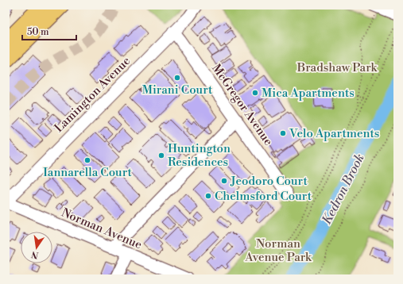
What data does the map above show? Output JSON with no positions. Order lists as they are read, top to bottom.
{
  "streets": {
    "street": ["Lamington Avenue", "McGregor Avenue", "Norman Avenue"]
  },
  "crossings": [
    ["Lamington Avenue", "McGregor Avenue"],
    ["Lamington Avenue", "Norman Avenue"]
  ],
  "water": ["Kedron Brook"],
  "parks": ["Bradshaw Park", "Norman Avenue Park"],
  "places": [
    "Mirani Court",
    "Mica Apartments",
    "Velo Apartments",
    "Huntington Residences",
    "Iannarella Court",
    "Jeodoro Court",
    "Chelmsford Court"
  ],
  "scale_bar": "50 m",
  "north": "bottom"
}
